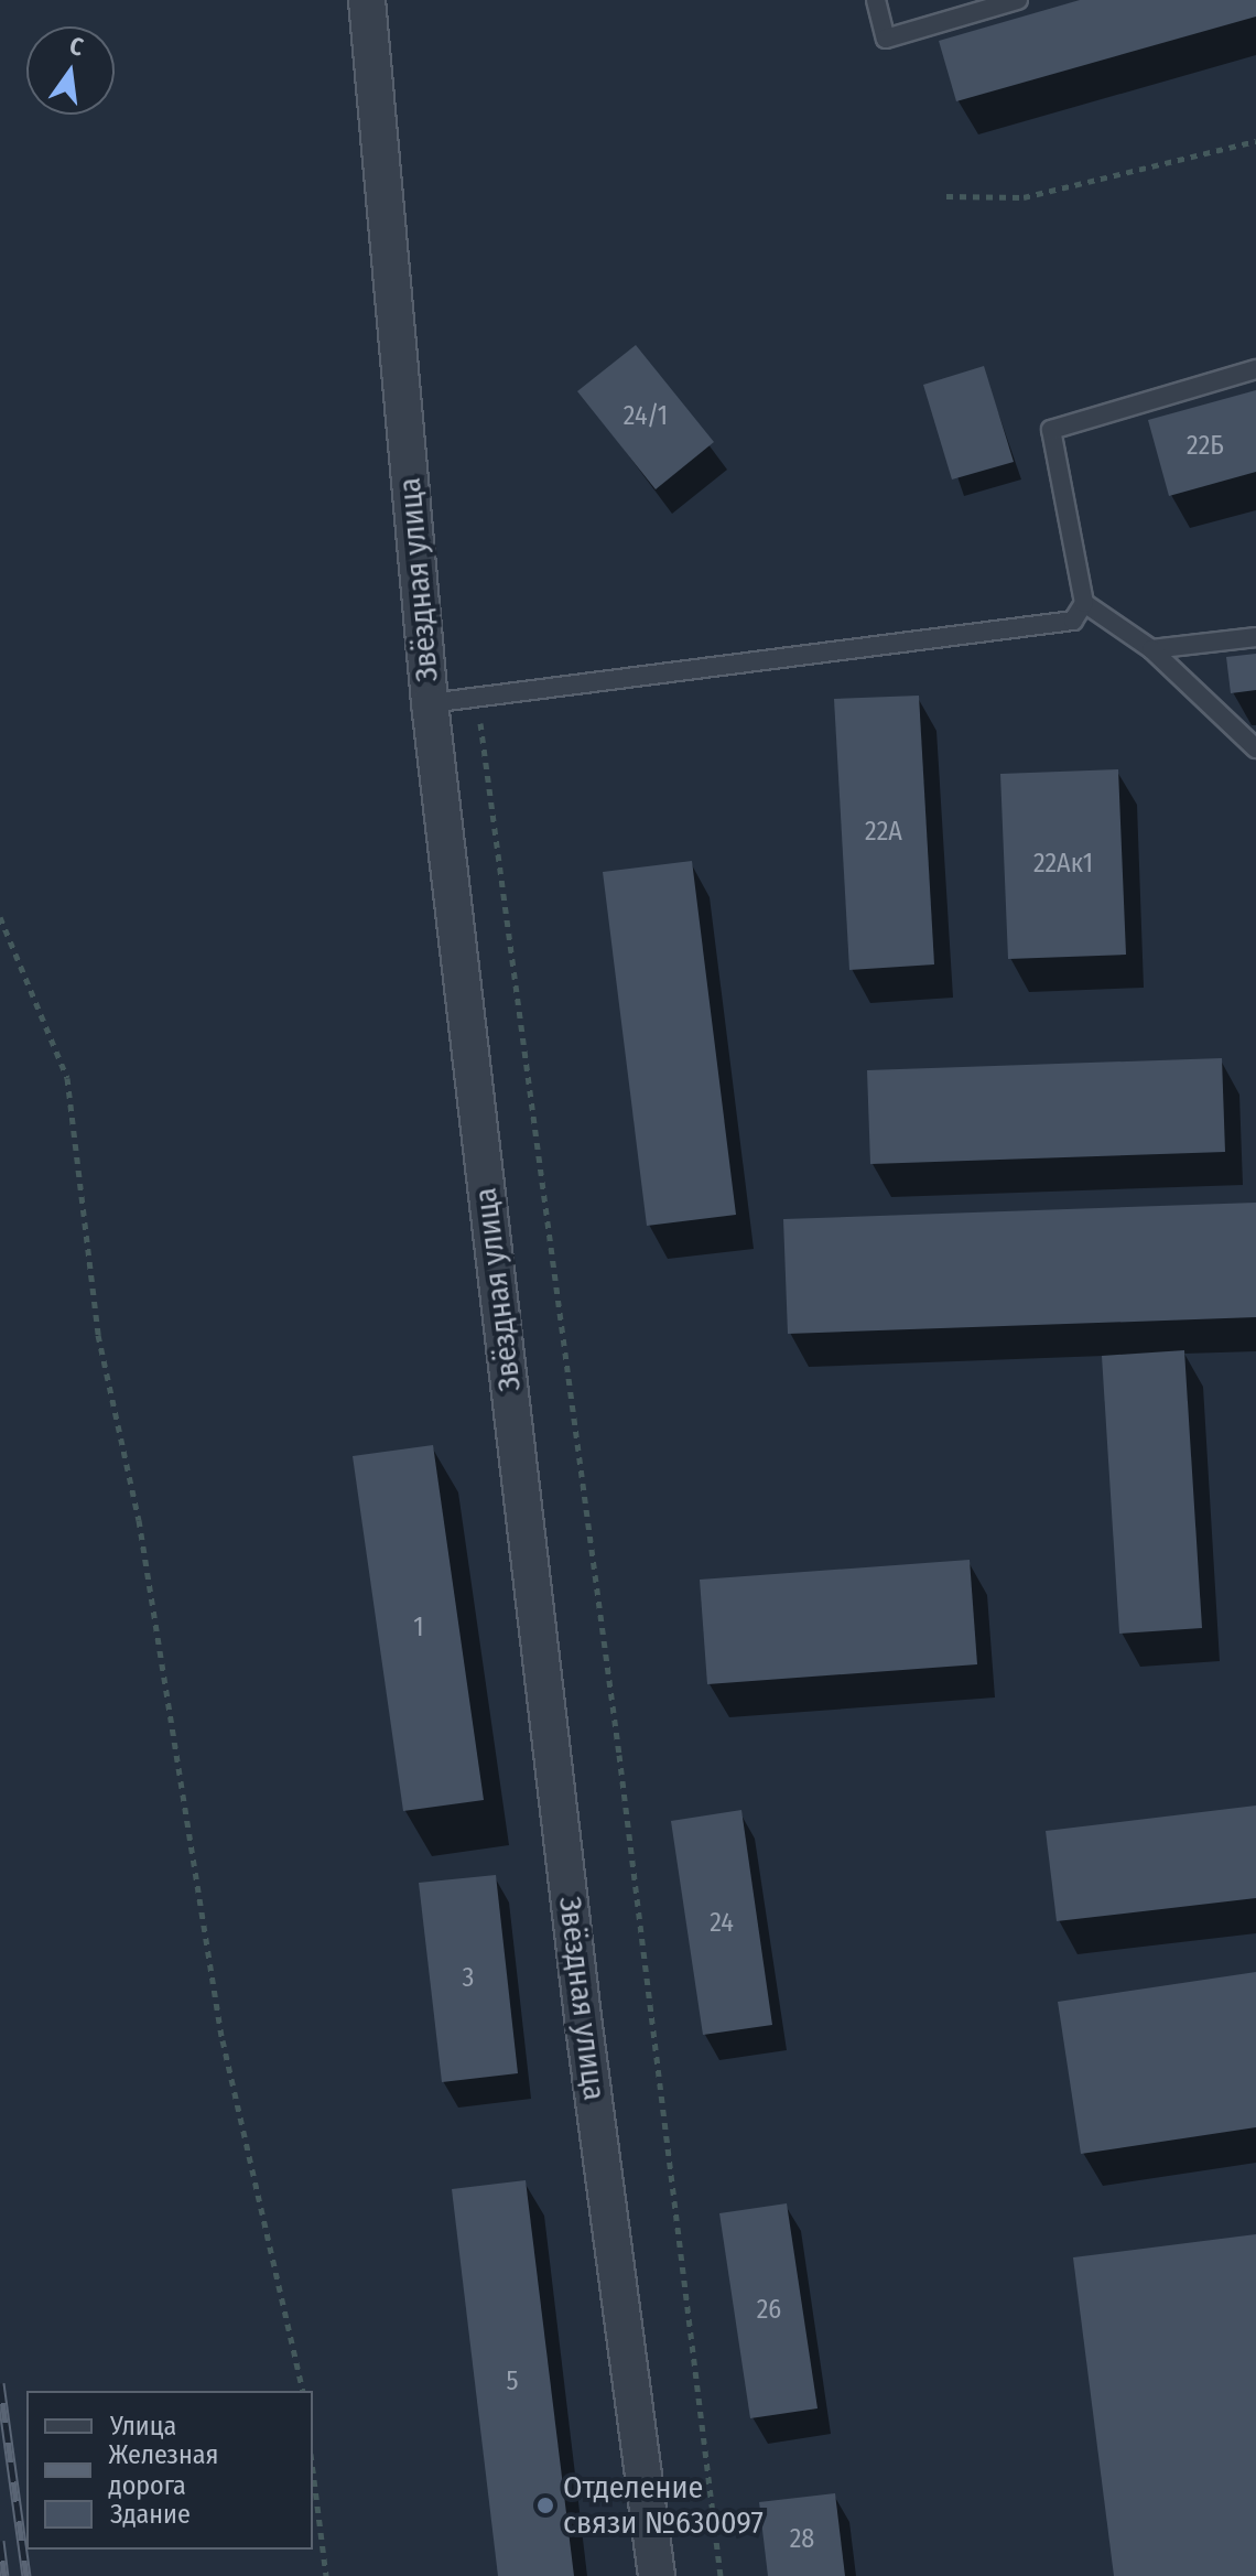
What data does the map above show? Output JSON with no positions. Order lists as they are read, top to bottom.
{
  "streets": {
    "street": ["Звёздная улица"]
  },
  "places": ["Отделение связи №630097"],
  "house_numbers": [
    "24/1",
    "22Б",
    "22А",
    "22Ак1",
    "1",
    "24",
    "3",
    "26",
    "5",
    "28"
  ],
  "legend": ["Улица", "Железная дорога", "Здание"],
  "north": "top"
}
